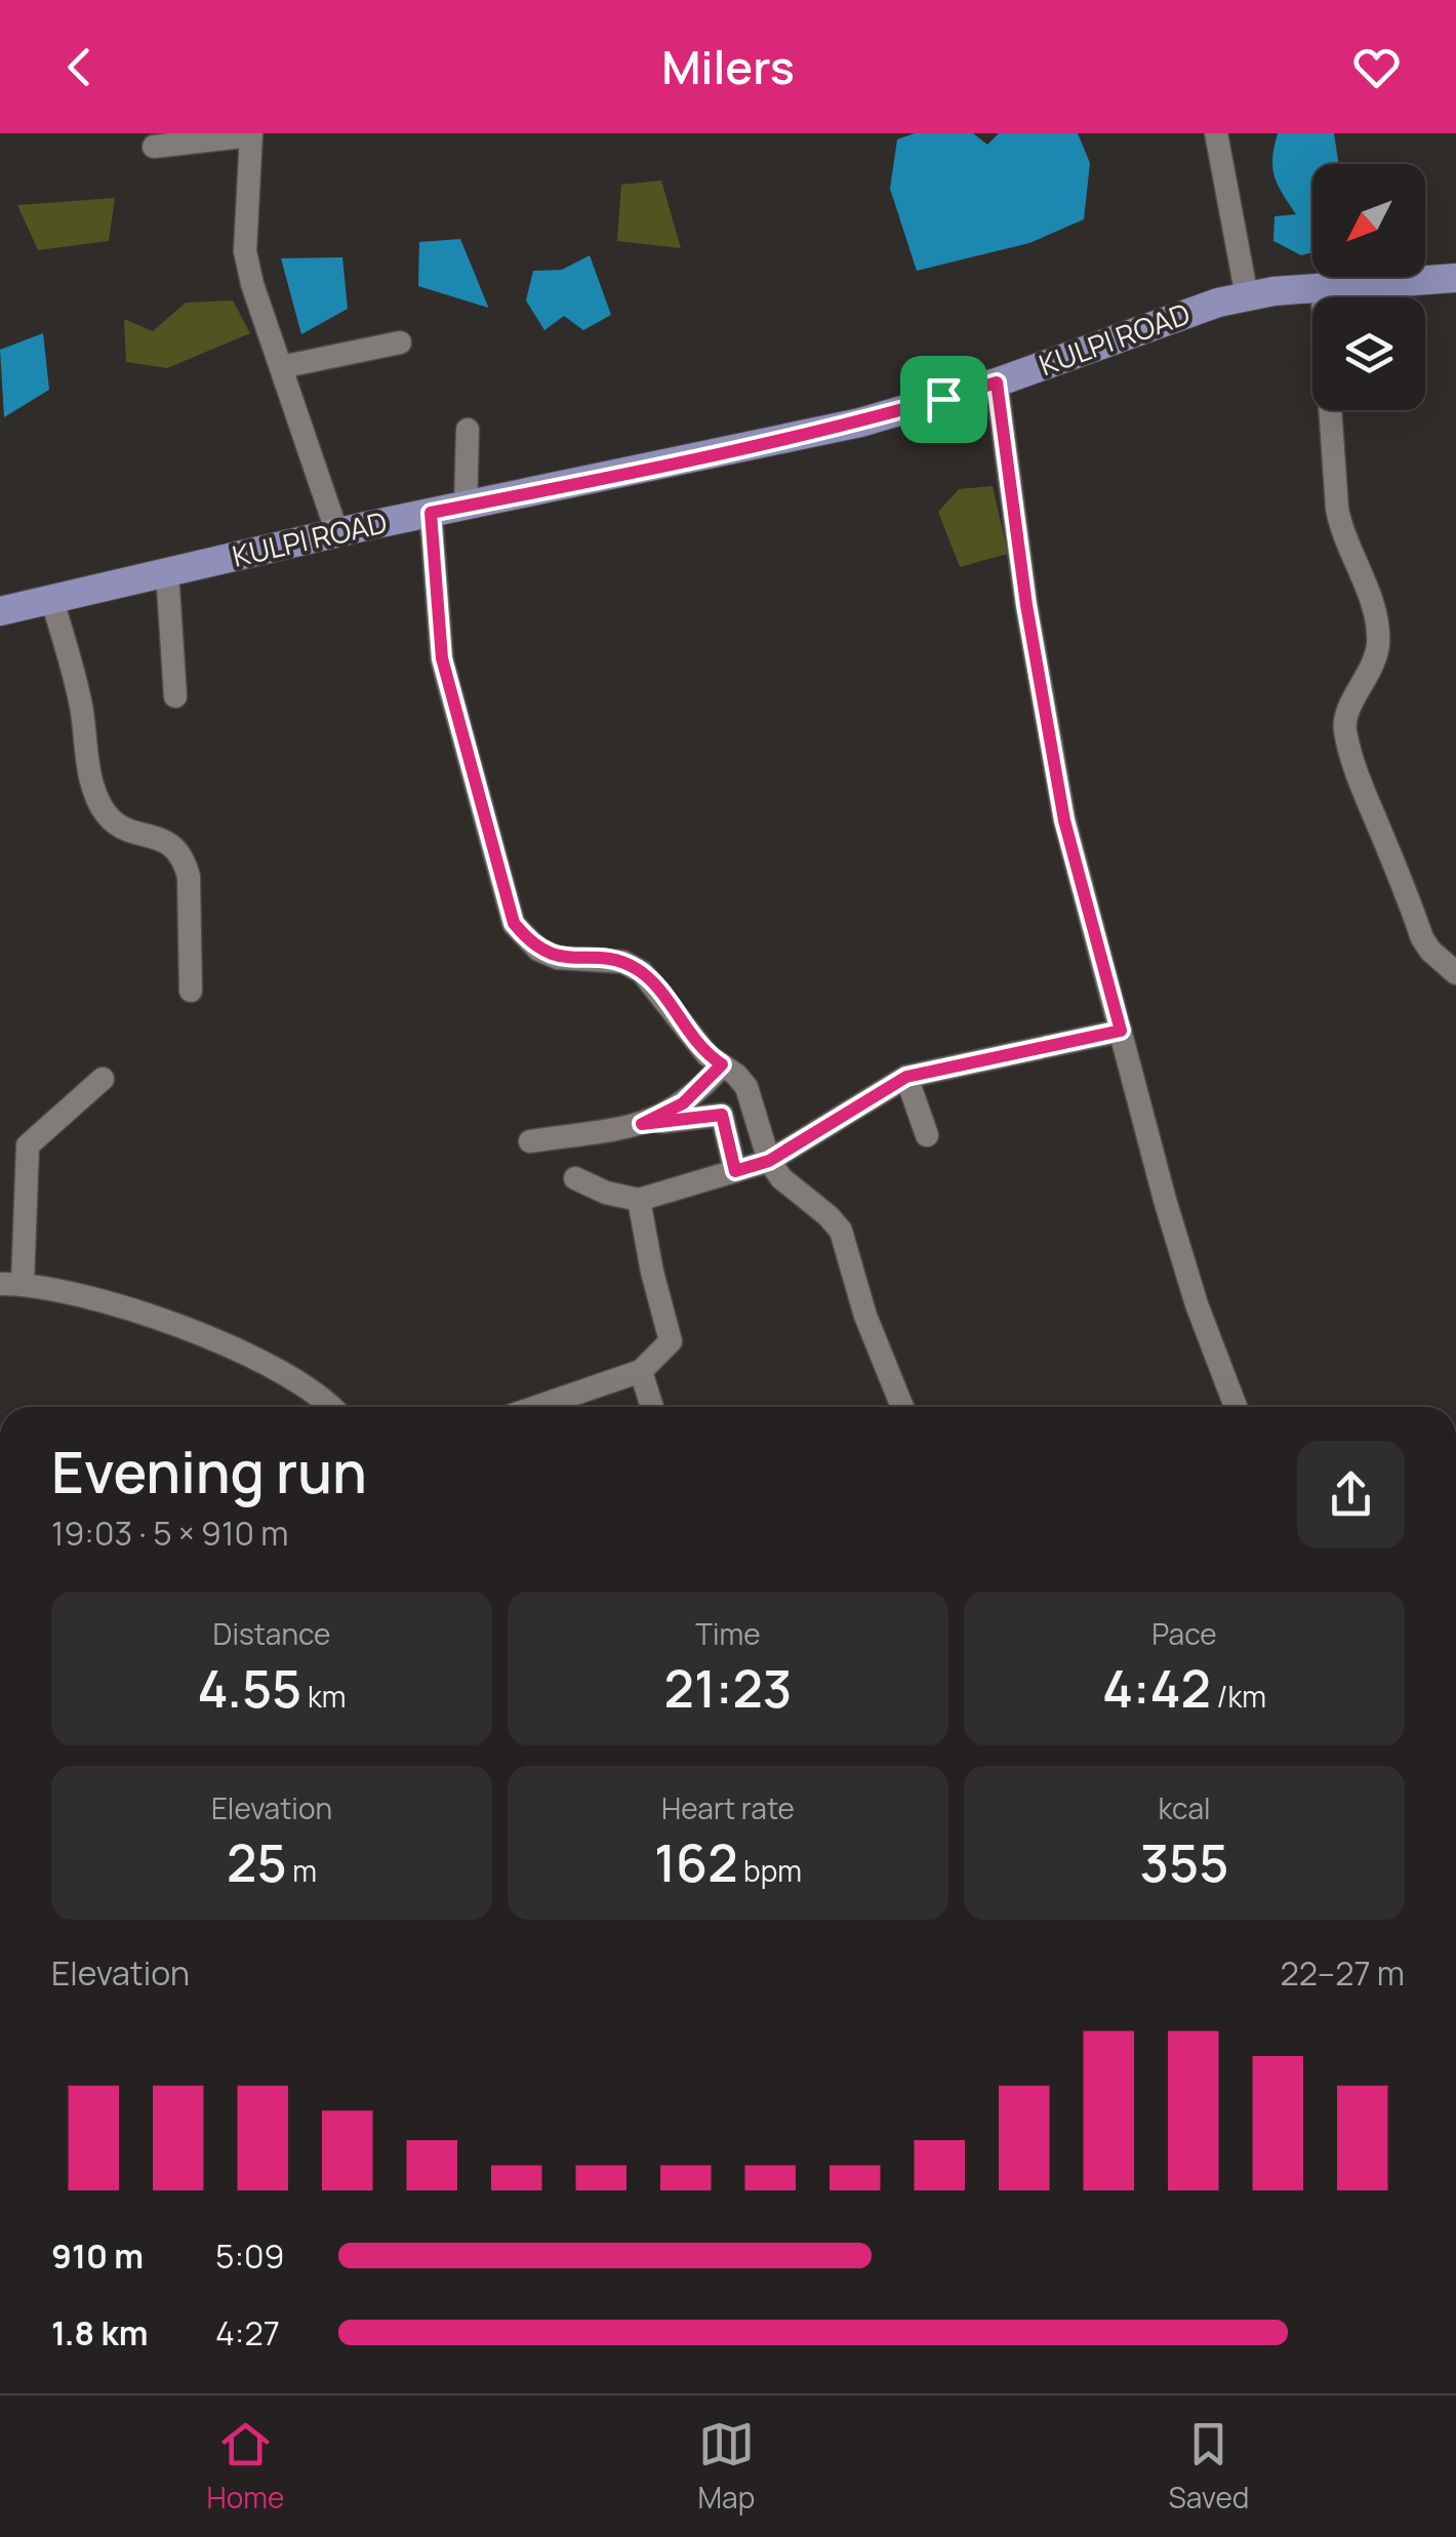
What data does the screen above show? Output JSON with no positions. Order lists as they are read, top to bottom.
{
  "streets": {
    "main road": ["KULPI ROAD"]
  },
  "north": "bottom left",
  "page": {
    "header": "Milers",
    "heading": ["Evening run", "19:03 · 5 × 910 m"],
    "stats": [
      ["Distance", "4.55 km"],
      ["Time", "21:23"],
      ["Pace", "4:42 /km"],
      ["Elevation", "25 m"],
      ["Heart rate", "162 bpm"],
      ["kcal", "355"]
    ],
    "chart": ["Elevation", "22–27 m"],
    "list": [
      {
        "name": "910 m",
        "note": "5:09"
      },
      {
        "name": "1.8 km",
        "note": "4:27"
      }
    ],
    "tabs": ["Home", "Map", "Saved"]
  }
}
